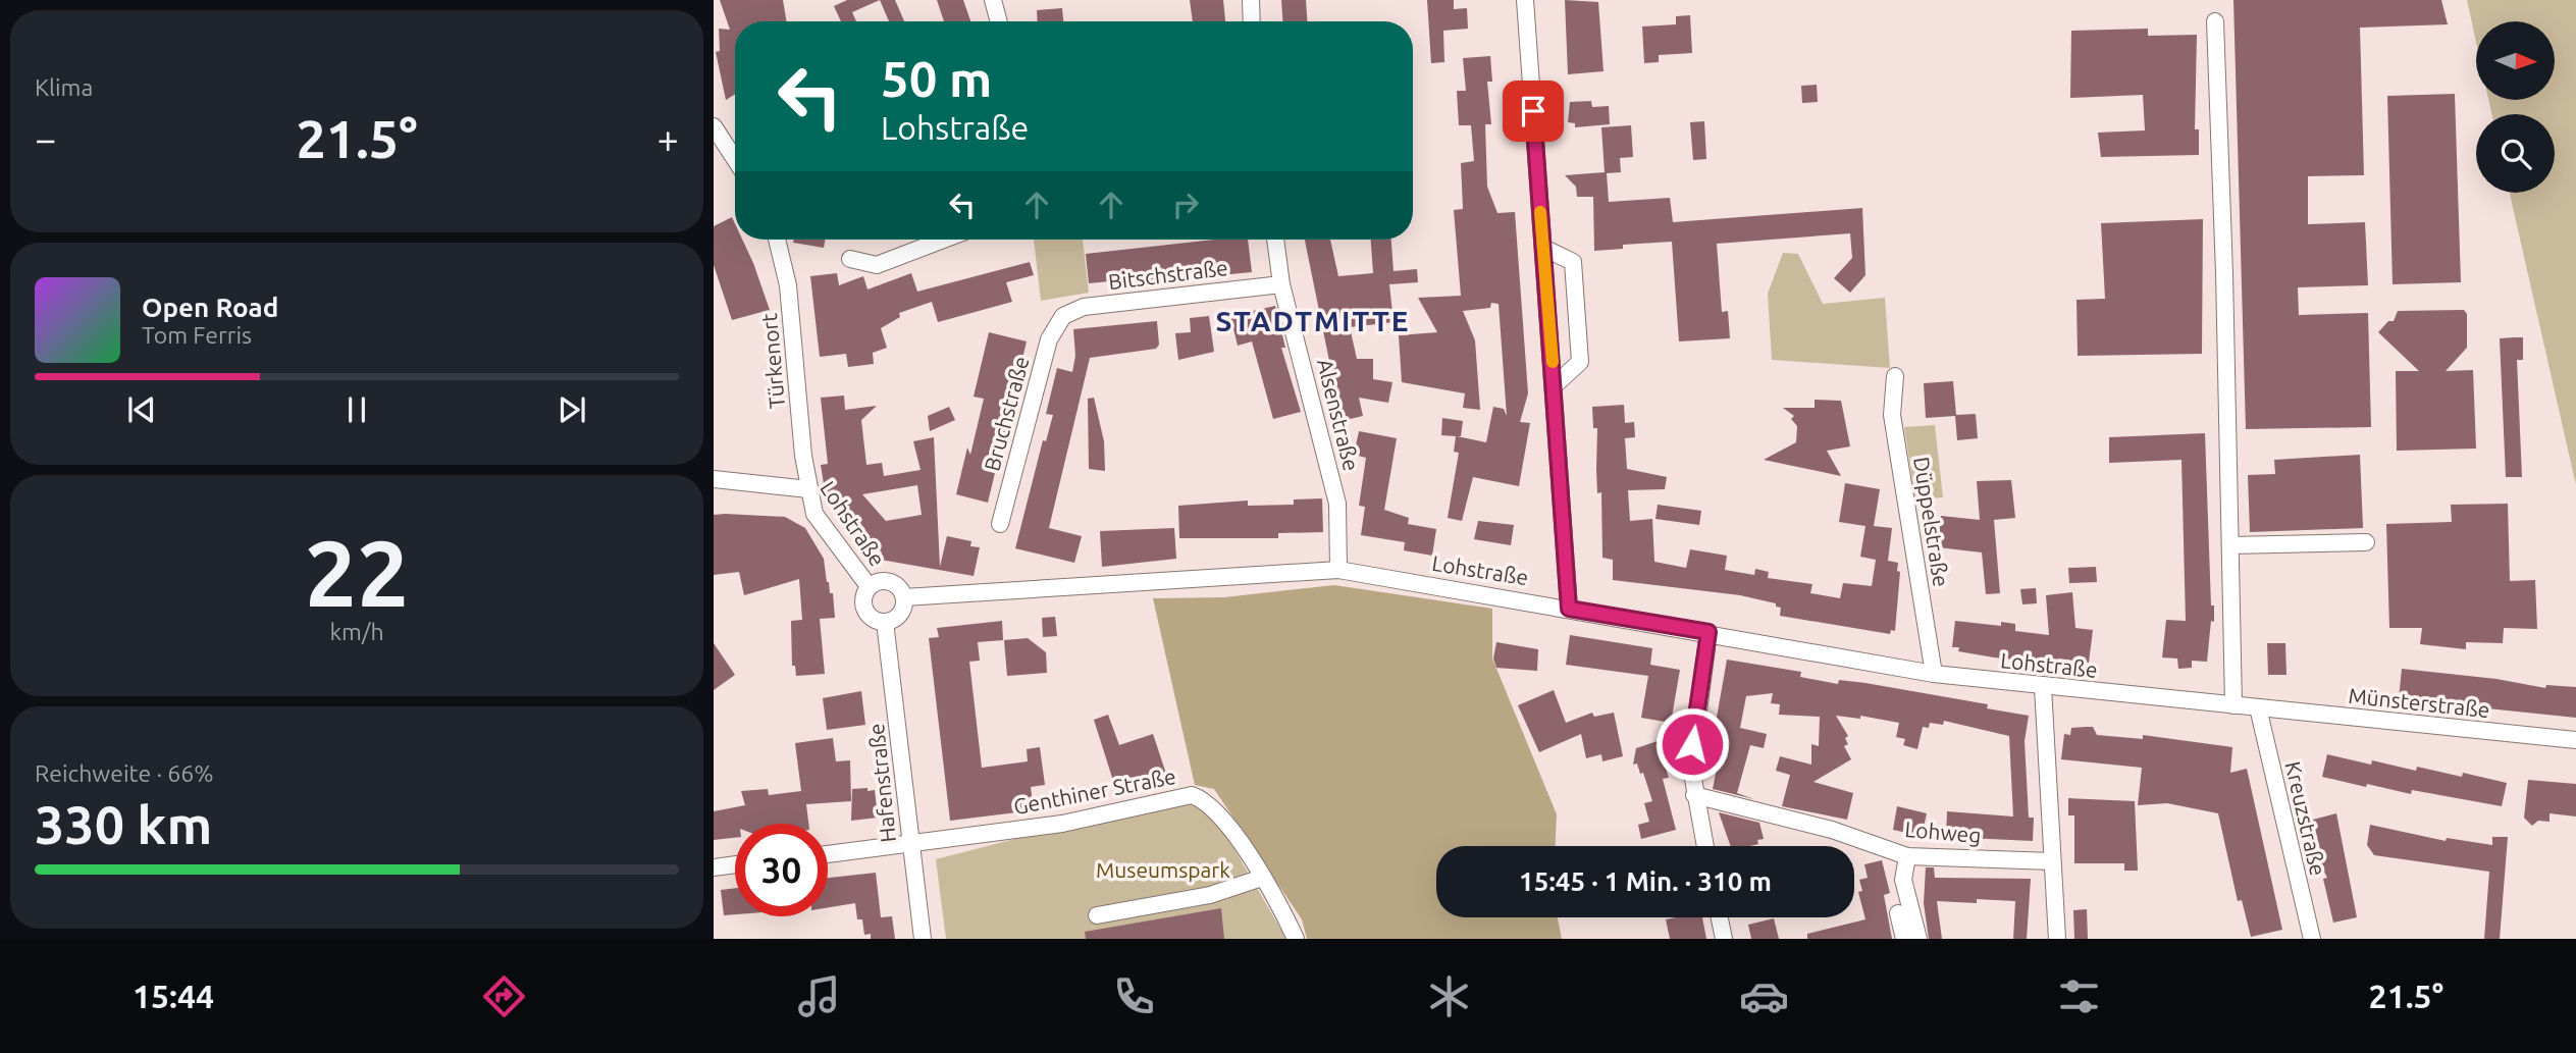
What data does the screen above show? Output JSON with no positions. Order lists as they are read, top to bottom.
{
  "streets": {
    "street": [
      "Bitschstraße",
      "Türkenort",
      "Bruchstraße",
      "Alsenstraße",
      "Düppelstraße",
      "Lohstraße",
      "Münsterstraße",
      "Hafenstraße",
      "Genthiner Straße",
      "Kreuzstraße",
      "Lohweg"
    ]
  },
  "crossings": [
    ["Bitschstraße", "Bruchstraße"],
    ["Bitschstraße", "Alsenstraße"],
    ["Türkenort", "Lohstraße"],
    ["Alsenstraße", "Lohstraße"],
    ["Düppelstraße", "Lohstraße"],
    ["Lohstraße", "Münsterstraße"],
    ["Lohstraße", "Hafenstraße"],
    ["Lohstraße", "Kreuzstraße"],
    ["Münsterstraße", "Kreuzstraße"],
    ["Hafenstraße", "Genthiner Straße"]
  ],
  "districts": ["STADTMITTE"],
  "parks": ["Museumspark"],
  "north": "right",
  "page": {
    "tile": [
      "Klima",
      ["22", "km/h"],
      ["Reichweite · 66%", "330 km"]
    ],
    "turn": ["50 m", "Lohstraße"],
    "heat": ["−", "21.5°", "+"],
    "song": ["Open Road", "Tom Ferris"],
    "limit": "30",
    "trip": "15:45 · 1 Min. · 310 m",
    "tabs": ["15:44", "21.5°"]
  }
}
